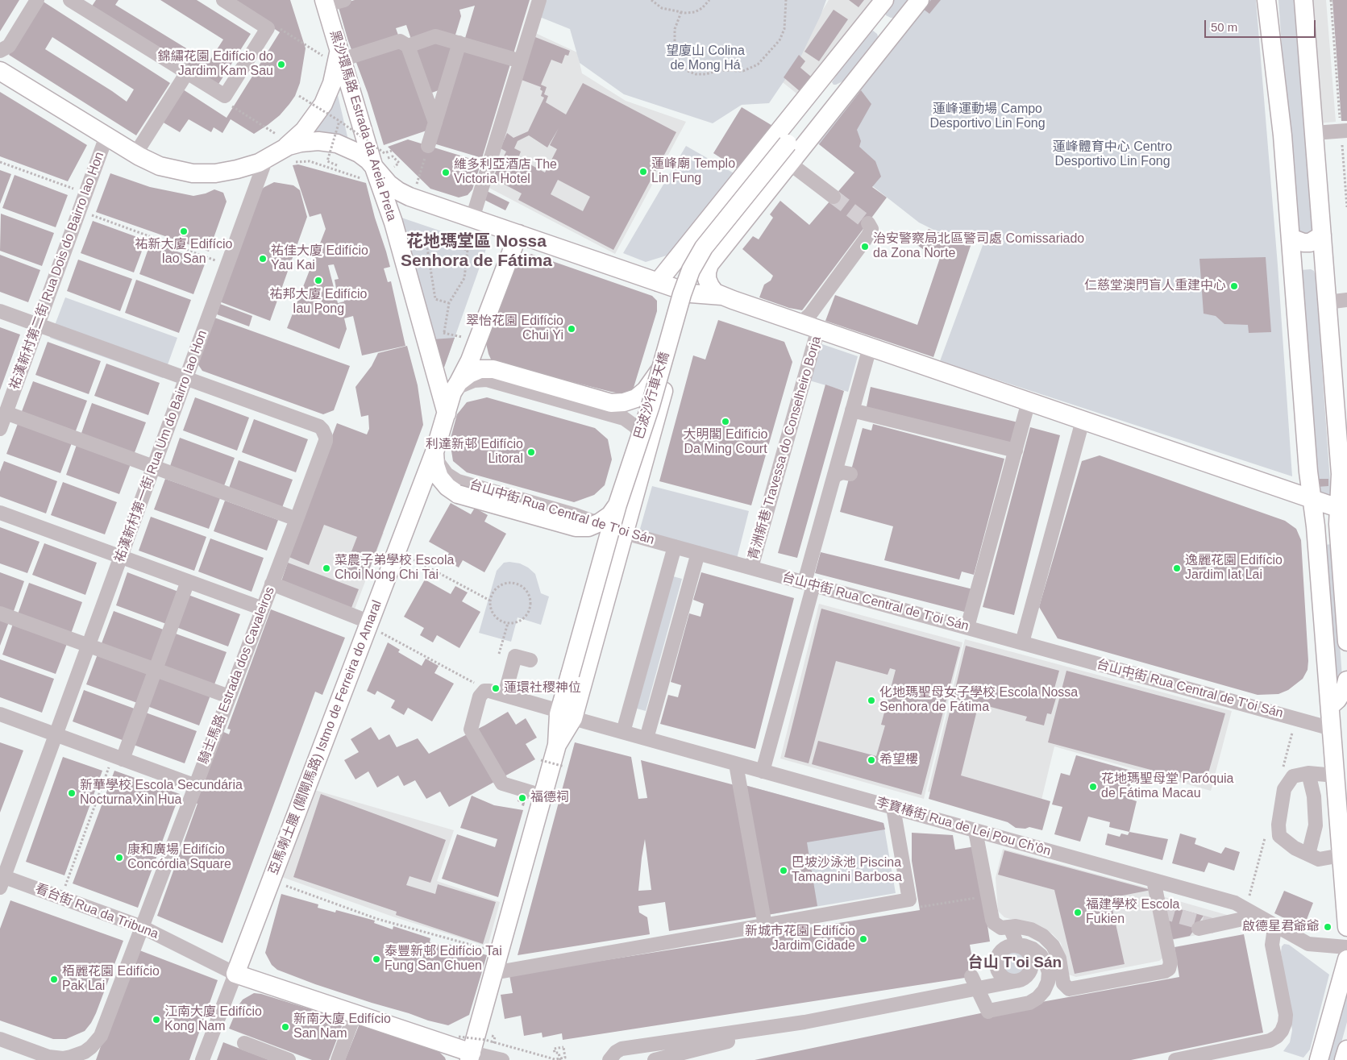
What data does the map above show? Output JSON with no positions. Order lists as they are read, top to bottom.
{
  "streets": {
    "main road": ["黑沙環馬路 Estrada da Areia Preta", "巴波沙行車天橋", "亞馬喇土腰 (關閘馬路) Istmo de Ferreira do Amaral"],
    "street": [
      "祐漢新村第二街 Rua Dois do Bairro Iao Hon",
      "祐漢新村第一街 Rua Um do Bairro Iao Hon",
      "青洲新巷 Travessa do Conselheiro Borja",
      "台山中街 Rua Central de T'oi Sán",
      "騎士馬路 Estrada dos Cavaleiros",
      "李寶椿街 Rua de Lei Pou Ch'ôn",
      "看台街 Rua da Tribuna"
    ]
  },
  "crossings": [
    ["黑沙環馬路 Estrada da Areia Preta", "亞馬喇土腰 (關閘馬路) Istmo de Ferreira do Amaral"],
    ["巴波沙行車天橋", "李寶椿街 Rua de Lei Pou Ch'ôn"],
    ["祐漢新村第一街 Rua Um do Bairro Iao Hon", "騎士馬路 Estrada dos Cavaleiros"],
    ["祐漢新村第一街 Rua Um do Bairro Iao Hon", "看台街 Rua da Tribuna"],
    ["青洲新巷 Travessa do Conselheiro Borja", "台山中街 Rua Central de T'oi Sán"],
    ["台山中街 Rua Central de T'oi Sán", "亞馬喇土腰 (關閘馬路) Istmo de Ferreira do Amaral"],
    ["騎士馬路 Estrada dos Cavaleiros", "看台街 Rua da Tribuna"],
    ["亞馬喇土腰 (關閘馬路) Istmo de Ferreira do Amaral", "看台街 Rua da Tribuna"]
  ],
  "districts": ["花地瑪堂區 Nossa Senhora de Fátima", "台山 T'oi Sán"],
  "parks": ["望廈山 Colina de Mong Há", "蓮峰運動場 Campo Desportivo Lin Fong", "蓮峰體育中心 Centro Desportivo Lin Fong"],
  "places": [
    "錦繡花園 Edifício do Jardim Kam Sau",
    "蓮峰廟 Templo Lin Fung",
    "維多利亞酒店 The Victoria Hotel",
    "祐新大廈 Edifício Iao San",
    "治安警察局北區警司處 Comissariado da Zona Norte",
    "祐佳大廈 Edifício Yau Kai",
    "祐邦大廈 Edifício Iau Pong",
    "仁慈堂澳門盲人重建中心",
    "翠怡花園 Edifício Chui Yi",
    "大明閣 Edifício Da Ming Court",
    "利達新邨 Edifício Litoral",
    "菜農子弟學校 Escola Choi Nong Chi Tai",
    "逸麗花園 Edifício Jardim Iat Lai",
    "蓮環社稷神位",
    "化地瑪聖母女子學校 Escola Nossa Senhora de Fátima",
    "希望樓",
    "花地瑪聖母堂 Paróquia de Fátima Macau",
    "新華學校 Escola Secundária Nocturna Xin Hua",
    "福德祠",
    "康和廣場 Edifício Concórdia Square",
    "巴坡沙泳池 Piscina Tamagnini Barbosa",
    "福建學校 Escola Fukien",
    "啟德星君爺爺",
    "新城市花園 Edifício Jardim Cidade",
    "泰豐新邨 Edifício Tai Fung San Chuen",
    "栢麗花園 Edifício Pak Lai",
    "江南大廈 Edifício Kong Nam",
    "新南大廈 Edifício San Nam"
  ],
  "scale_bar": "50 m"
}
